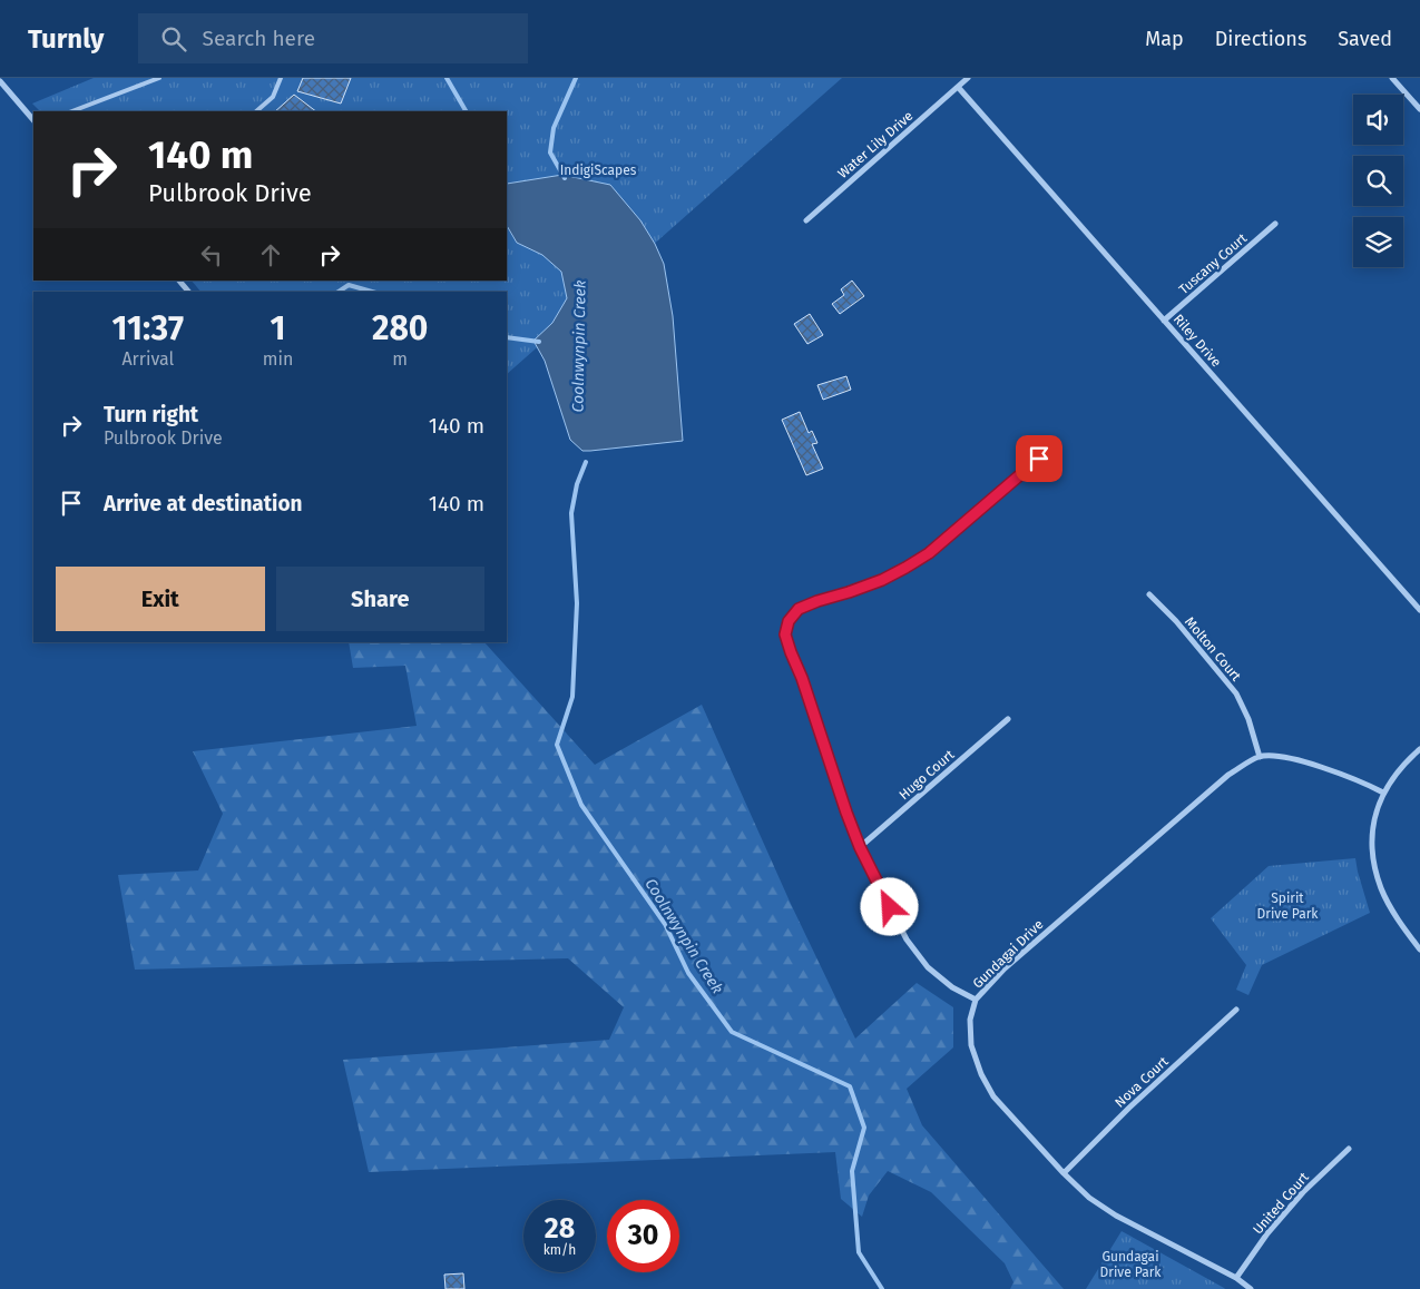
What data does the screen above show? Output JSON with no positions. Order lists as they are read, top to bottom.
{
  "streets": {
    "street": [
      "Water Lily Drive",
      "Tuscany Court",
      "Riley Drive",
      "Molton Court",
      "Hugo Court",
      "Gundagai Drive",
      "Nova Court",
      "United Court"
    ]
  },
  "crossings": [
    ["Water Lily Drive", "Riley Drive"],
    ["Tuscany Court", "Riley Drive"],
    ["Molton Court", "Gundagai Drive"],
    ["Gundagai Drive", "Nova Court"],
    ["Gundagai Drive", "United Court"]
  ],
  "water": ["Coolnwynpin Creek"],
  "parks": ["IndigiScapes", "Spirit Drive Park", "Gundagai Drive Park"],
  "page": {
    "header": "Turnly",
    "search": "Search here",
    "nav": ["Map", "Directions", "Saved"],
    "turn": ["140 m", "Pulbrook Drive"],
    "eta": [
      "11:37",
      "Arrival",
      "1",
      "min",
      "280",
      "m"
    ],
    "list": [
      {
        "name": "Turn right",
        "note": "Pulbrook Drive",
        "value": "140 m"
      },
      {
        "name": "Arrive at destination",
        "value": "140 m"
      }
    ],
    "buttons": ["Exit", "Share"],
    "speed": "28 km/h",
    "limit": "30"
  }
}
